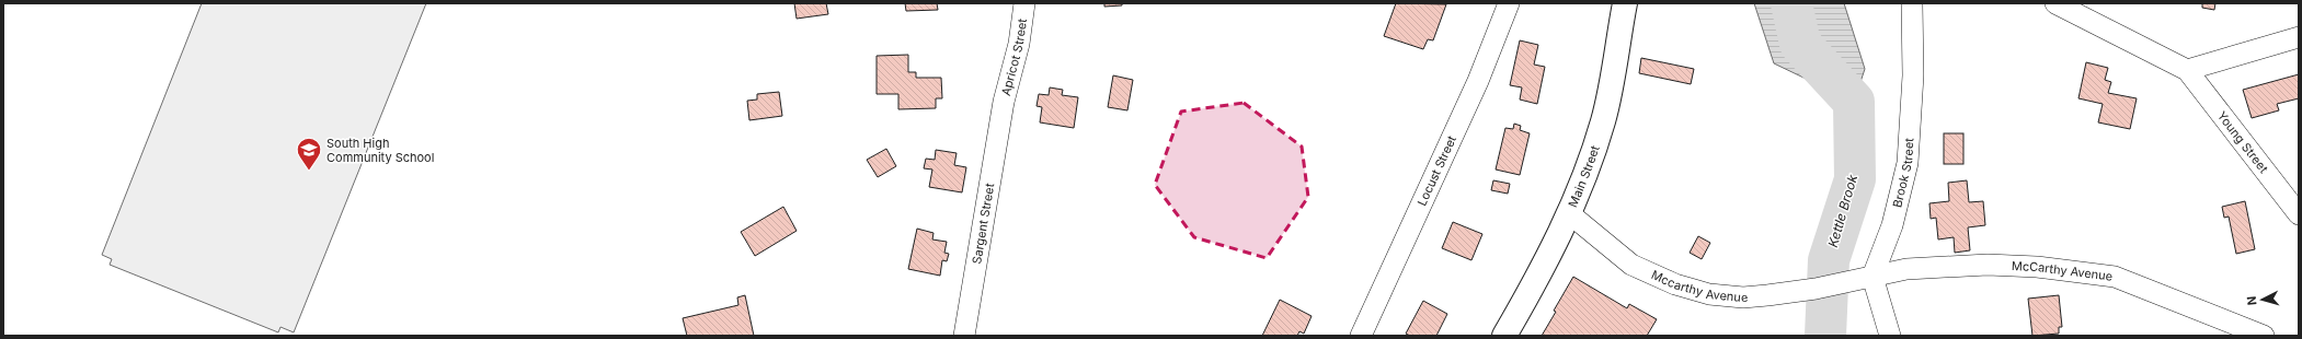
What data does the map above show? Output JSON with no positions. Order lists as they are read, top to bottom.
{
  "streets": {
    "highway": ["Main Street"],
    "street": [
      "Apricot Street",
      "Young Street",
      "Locust Street",
      "Brook Street",
      "Sargent Street",
      "McCarthy Avenue",
      "Mccarthy Avenue"
    ]
  },
  "crossings": [
    ["Apricot Street", "Sargent Street"],
    ["Brook Street", "McCarthy Avenue"],
    ["Main Street", "Mccarthy Avenue"],
    ["McCarthy Avenue", "Mccarthy Avenue"]
  ],
  "water": ["Kettle Brook"],
  "places": {
    "school or university": ["South High Community School"]
  },
  "north": "left"
}
